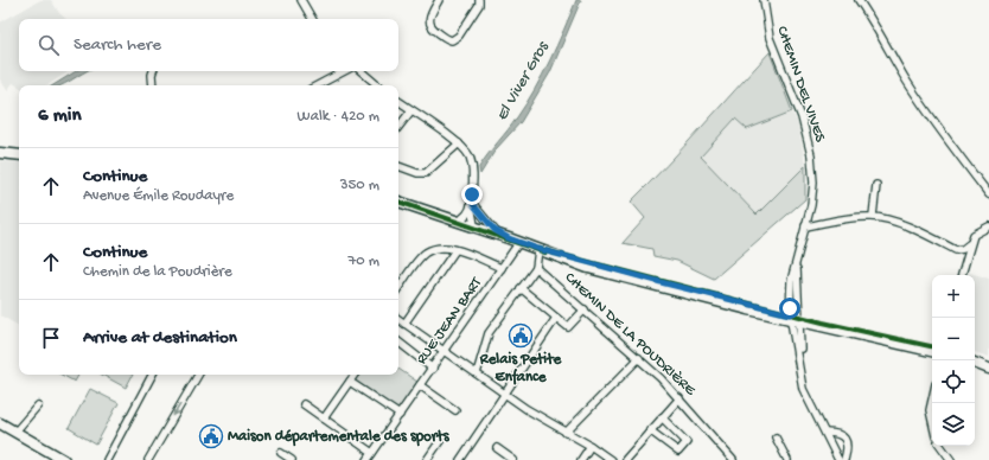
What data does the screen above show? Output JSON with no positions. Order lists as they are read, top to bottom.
{
  "streets": {
    "street": ["CHEMIN DEL VIVES", "RUE JEAN BART", "CHEMIN DE LA POUDRIÈRE"]
  },
  "water": ["El Viver Gros"],
  "places": {
    "public building": ["Relais Petite Enfance", "Maison départementale des sports"]
  },
  "page": {
    "search": "Search here",
    "heading": ["6 min", "Walk · 420 m"],
    "list": [
      ["Continue", "Avenue Émile Roudayre", "350 m"],
      ["Continue", "Chemin de la Poudrière", "70 m"],
      "Arrive at destination"
    ],
    "map_buttons": ["+", "−"]
  }
}
